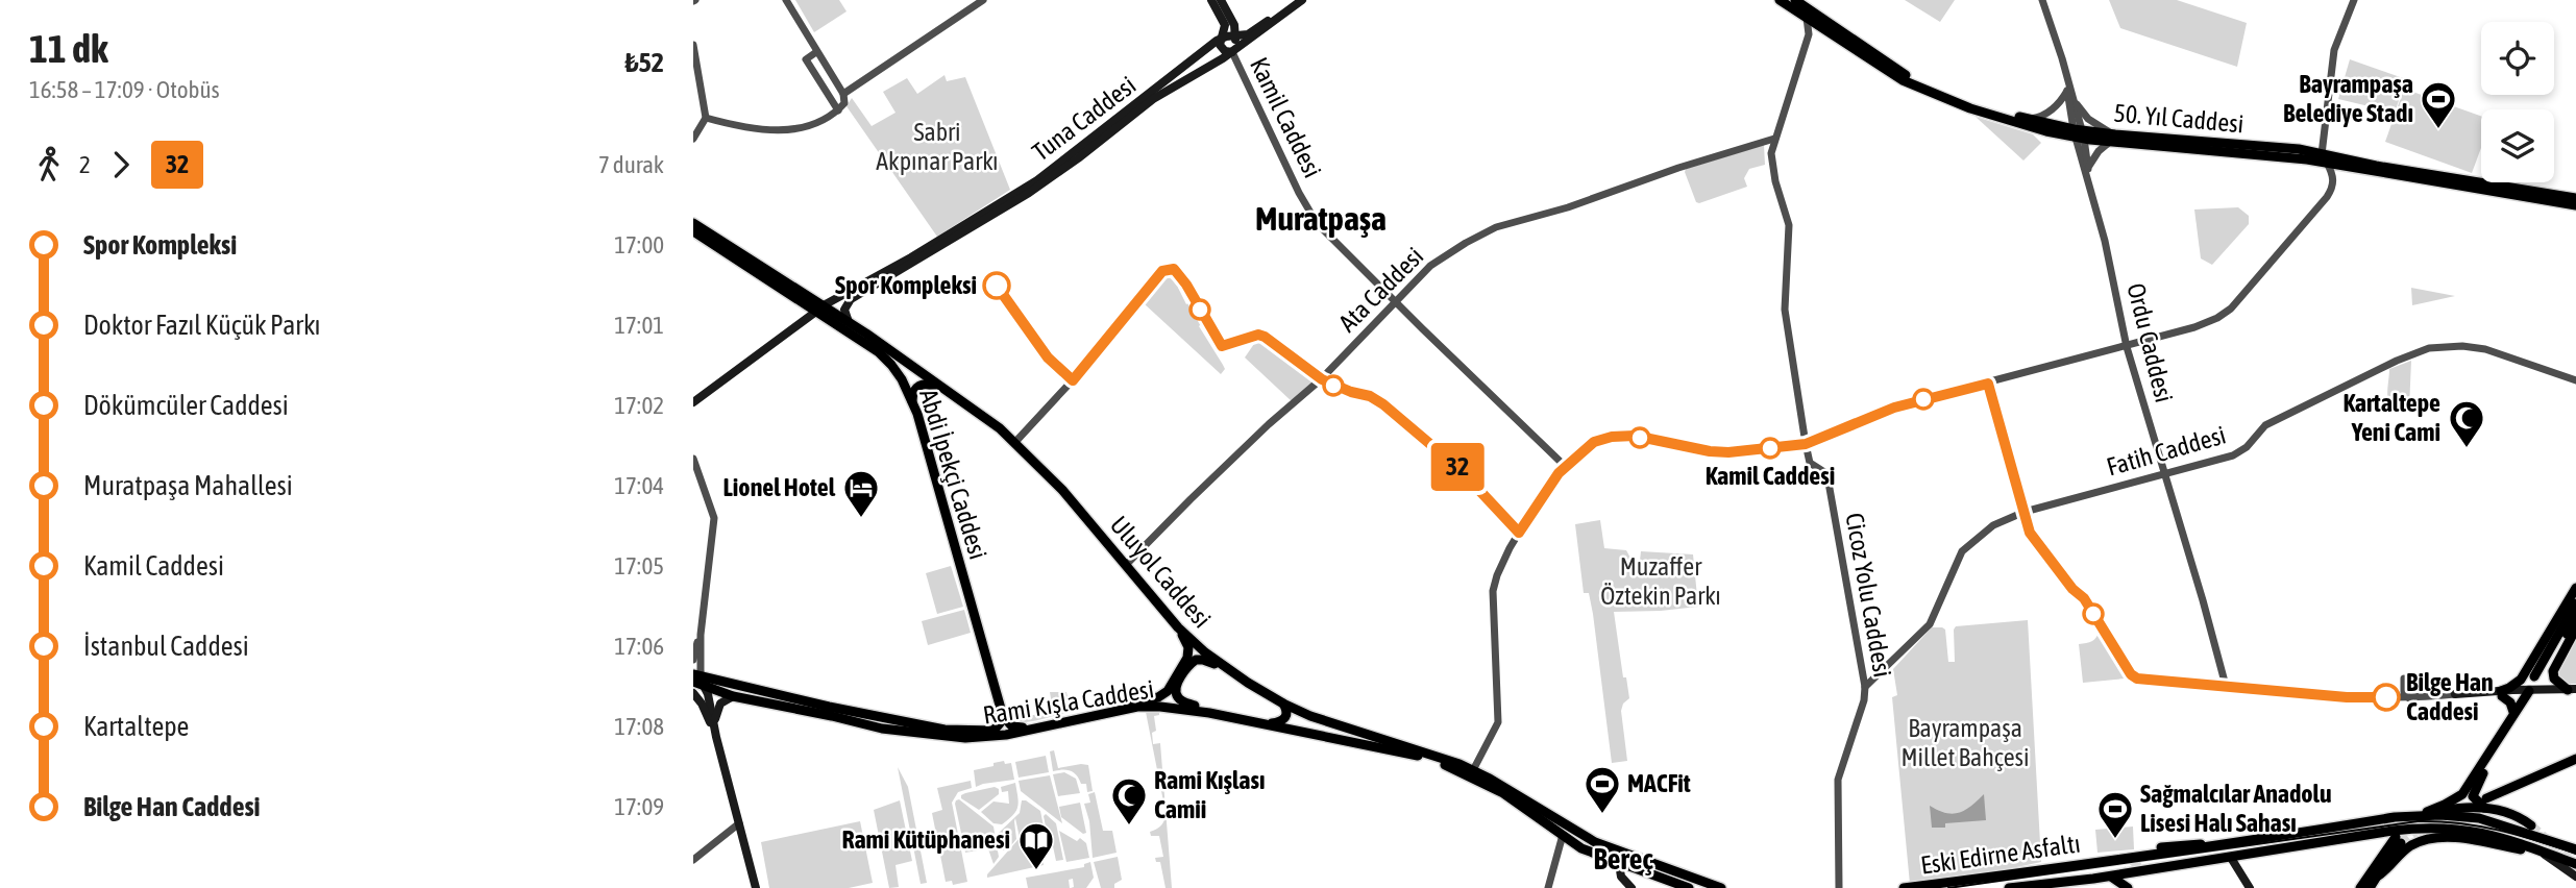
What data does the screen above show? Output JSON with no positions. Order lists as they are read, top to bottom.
{
  "streets": {
    "main road": [
      "Tuna Caddesi",
      "50. Yıl Caddesi",
      "Abdi İpekçi Caddesi",
      "Uluyol Caddesi",
      "Rami Kışla Caddesi",
      "Eski Edirne Asfaltı"
    ],
    "street": [
      "Kamil Caddesi",
      "Ata Caddesi",
      "Ordu Caddesi",
      "Fatih Caddesi",
      "Cicoz Yolu Caddesi"
    ]
  },
  "crossings": [
    ["Kamil Caddesi", "Tuna Caddesi"],
    ["Kamil Caddesi", "Ata Caddesi"],
    ["Tuna Caddesi", "Abdi İpekçi Caddesi"],
    ["50. Yıl Caddesi", "Ordu Caddesi"],
    ["50. Yıl Caddesi", "Cicoz Yolu Caddesi"],
    ["Ata Caddesi", "Uluyol Caddesi"],
    ["Ata Caddesi", "Cicoz Yolu Caddesi"],
    ["Ordu Caddesi", "Fatih Caddesi"],
    ["Fatih Caddesi", "Cicoz Yolu Caddesi"],
    ["Abdi İpekçi Caddesi", "Uluyol Caddesi"],
    ["Abdi İpekçi Caddesi", "Rami Kışla Caddesi"]
  ],
  "districts": ["Muratpaşa", "Bereç"],
  "parks": ["Sabri Akpınar Parkı", "Muzaffer Öztekin Parkı", "Bayrampaşa Millet Bahçesi"],
  "places": {
    "sports": ["Bayrampaşa Belediye Stadı", "MACFit", "Sağmalcılar Anadolu Lisesi Halı Sahası"],
    "other": ["Spor Kompleksi", "Kamil Caddesi", "Bilge Han Caddesi"],
    "mosque": ["Kartaltepe Yeni Cami", "Rami Kışlası Camii"],
    "hotel": ["Lionel Hotel"],
    "library": ["Rami Kütüphanesi"]
  },
  "lines": ["bus line 32"],
  "page": {
    "heading": ["11 dk", "16:58 – 17:09 · Otobüs", "₺52"],
    "on_map": "32",
    "legs": ["2", "32", "7 durak"],
    "list": [
      {
        "name": "Spor Kompleksi",
        "value": "17:00"
      },
      {
        "name": "Doktor Fazıl Küçük Parkı",
        "value": "17:01"
      },
      {
        "name": "Dökümcüler Caddesi",
        "value": "17:02"
      },
      {
        "name": "Muratpaşa Mahallesi",
        "value": "17:04"
      },
      {
        "name": "Kamil Caddesi",
        "value": "17:05"
      },
      {
        "name": "İstanbul Caddesi",
        "value": "17:06"
      },
      {
        "name": "Kartaltepe",
        "value": "17:08"
      },
      {
        "name": "Bilge Han Caddesi",
        "value": "17:09"
      }
    ]
  }
}
